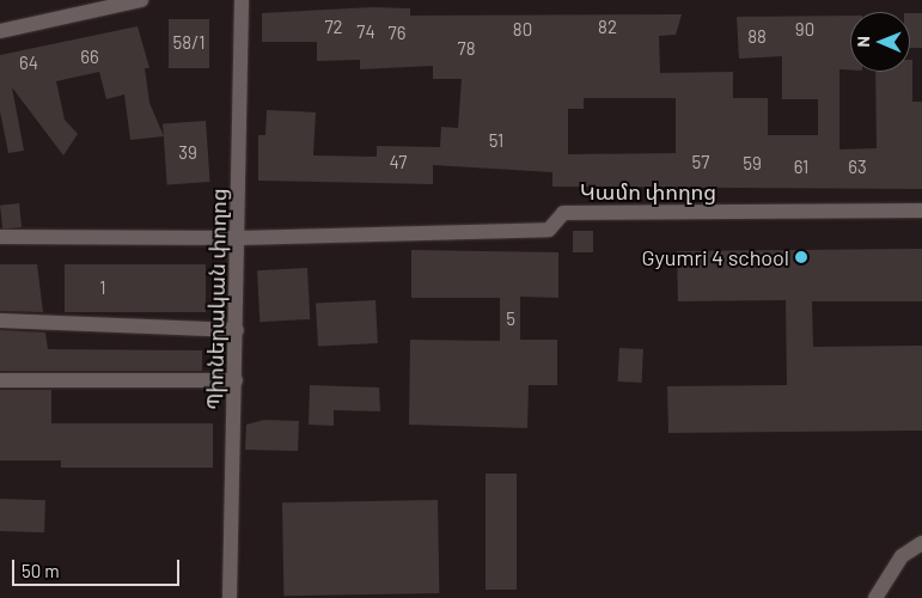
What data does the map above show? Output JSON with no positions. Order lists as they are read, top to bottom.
{
  "streets": {
    "street": ["Կամո փողոց", "Պիոներական փողոց"]
  },
  "crossings": [
    ["Կամո փողոց", "Պիոներական փողոց"]
  ],
  "places": ["Gyumri 4 school"],
  "house_numbers": [
    "72",
    "82",
    "80",
    "90",
    "74",
    "76",
    "88",
    "58/1",
    "78",
    "66",
    "64",
    "51",
    "39",
    "47",
    "57",
    "59",
    "61",
    "63",
    "1",
    "5"
  ],
  "scale_bar": "50 m",
  "north": "left"
}
